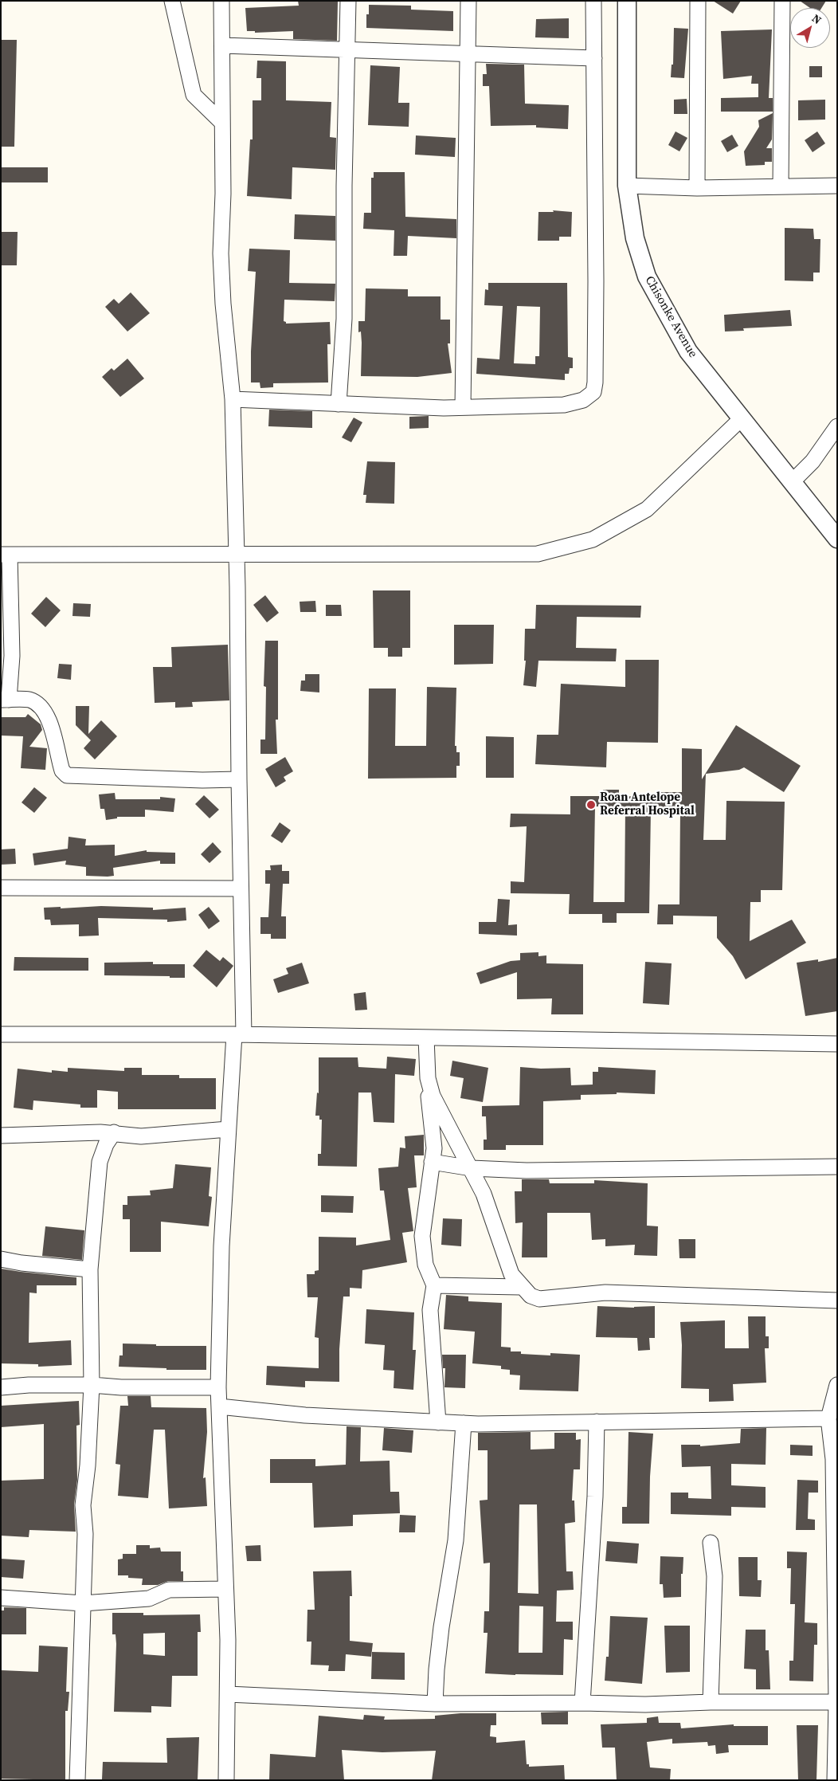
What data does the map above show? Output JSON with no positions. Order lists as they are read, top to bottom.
{
  "streets": {
    "street": ["Chisonke Avenue"]
  },
  "places": ["Roan Antelope Referral Hospital"],
  "north": "top right"
}
